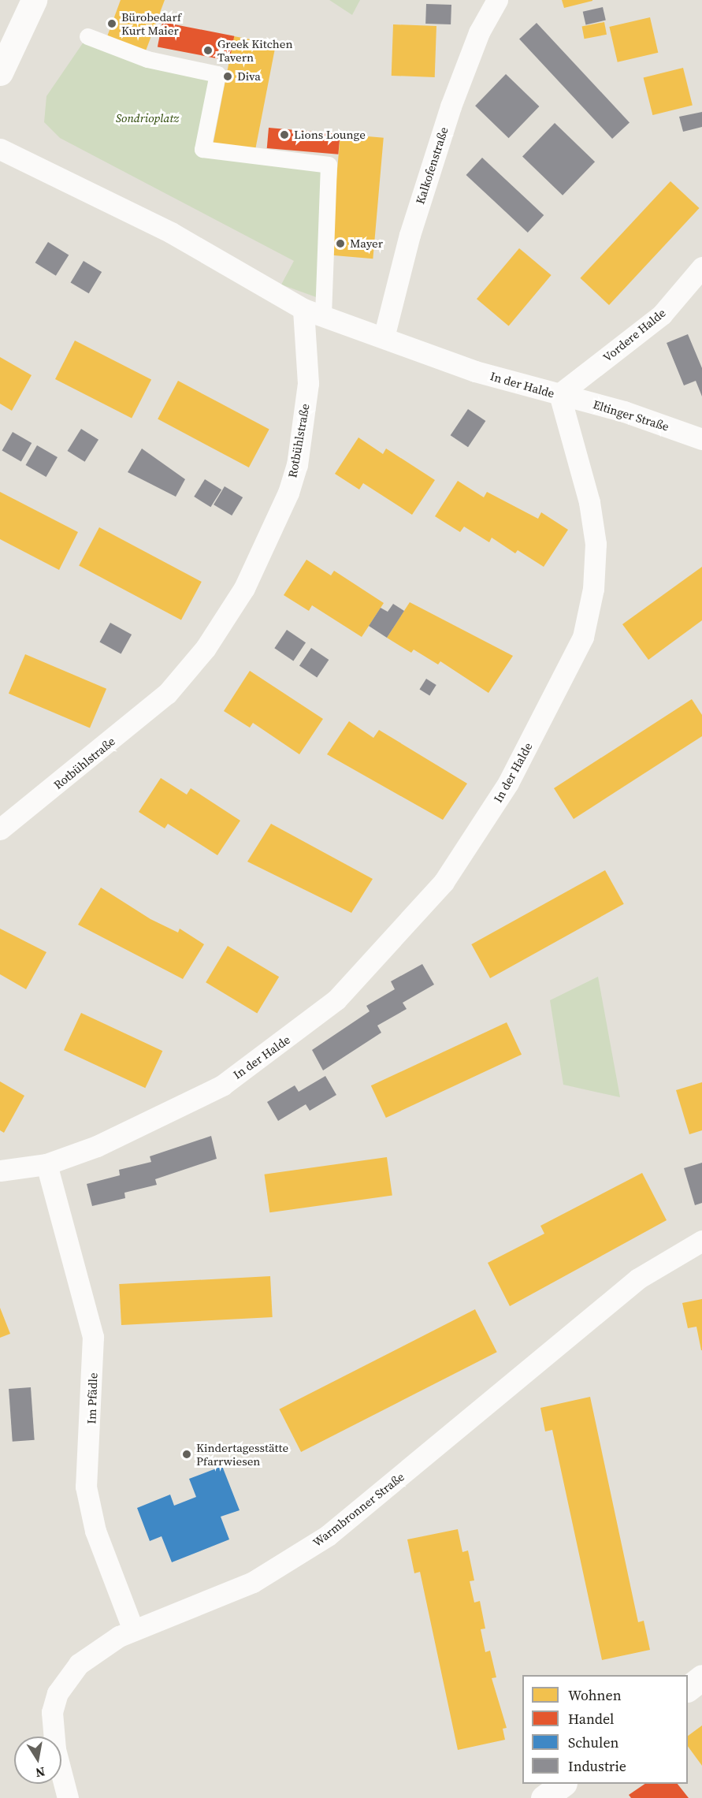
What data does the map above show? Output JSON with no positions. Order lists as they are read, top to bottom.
{
  "streets": {
    "street": [
      "Kalkofenstraße",
      "Vordere Halde",
      "In der Halde",
      "Eltinger Straße",
      "Rotbühlstraße",
      "Im Pfädle",
      "Warmbronner Straße"
    ]
  },
  "crossings": [
    ["Kalkofenstraße", "In der Halde"],
    ["Vordere Halde", "In der Halde"],
    ["Vordere Halde", "Eltinger Straße"],
    ["In der Halde", "Eltinger Straße"],
    ["In der Halde", "Rotbühlstraße"],
    ["In der Halde", "Im Pfädle"],
    ["Im Pfädle", "Warmbronner Straße"]
  ],
  "parks": ["Sondrioplatz"],
  "places": [
    "Bürobedarf Kurt Maier",
    "Greek Kitchen Tavern",
    "Diva",
    "Lions Lounge",
    "Mayer",
    "Kindertagesstätte Pfarrwiesen"
  ],
  "legend": [
    "Wohnen",
    "Handel",
    "Schulen",
    "Industrie"
  ],
  "north": "bottom"
}
